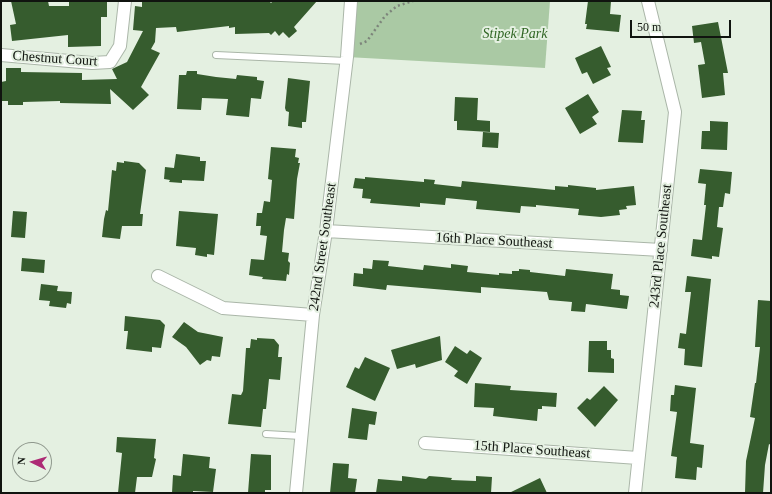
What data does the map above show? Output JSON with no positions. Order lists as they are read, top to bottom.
{
  "streets": {
    "street": [
      "Chestnut Court",
      "16th Place Southeast",
      "243rd Place Southeast",
      "242nd Street Southeast",
      "15th Place Southeast"
    ]
  },
  "crossings": [
    ["16th Place Southeast", "243rd Place Southeast"],
    ["16th Place Southeast", "242nd Street Southeast"],
    ["243rd Place Southeast", "15th Place Southeast"]
  ],
  "parks": ["Stipek Park"],
  "scale_bar": "50 m",
  "north": "left"
}
